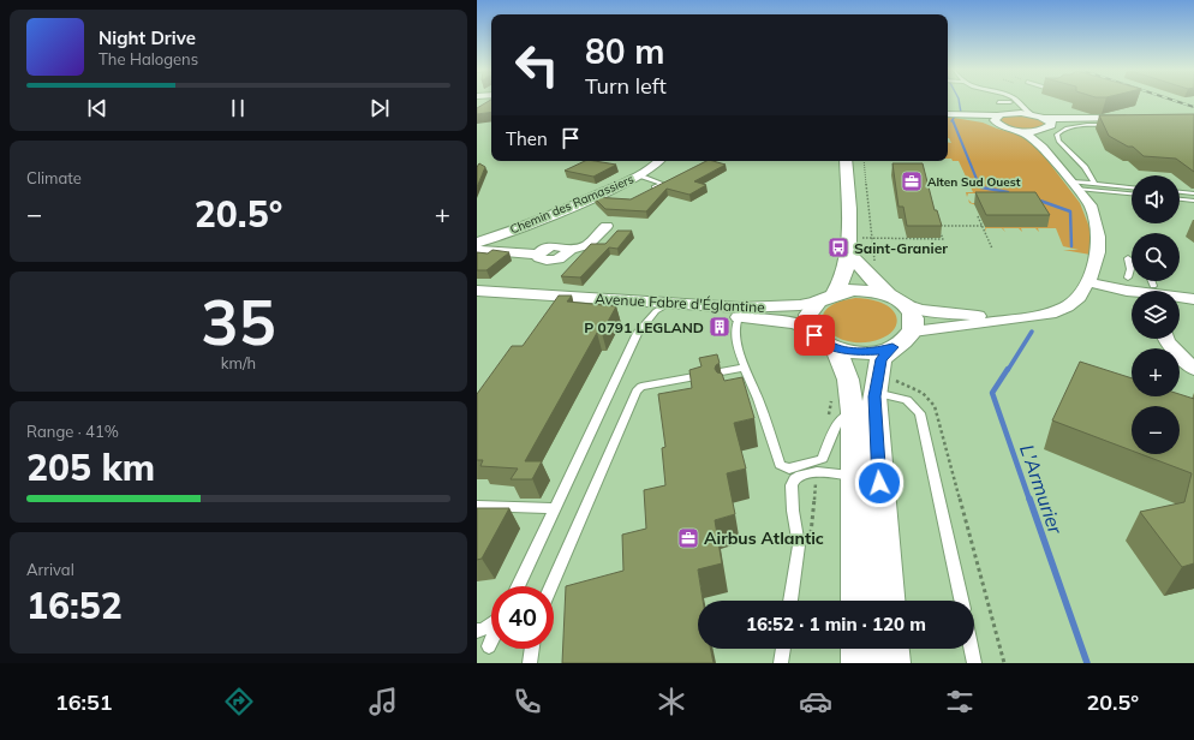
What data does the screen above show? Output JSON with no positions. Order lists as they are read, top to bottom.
{
  "streets": {
    "street": ["Chemin des Ramassiers", "Avenue Fabre d'Églantine"]
  },
  "water": ["L'Armurier"],
  "places": {
    "office": ["Alten Sud Ouest", "Airbus Atlantic"],
    "bus stop": ["Saint-Granier"],
    "building": ["P 0791 LEGLAND"]
  },
  "page": {
    "turn": ["80 m", "Turn left"],
    "song": ["Night Drive", "The Halogens"],
    "then": "Then",
    "tile": [
      "Climate",
      ["35", "km/h"],
      ["Range · 41%", "205 km"],
      ["Arrival", "16:52"]
    ],
    "map_buttons": ["+", "−"],
    "heat": ["−", "20.5°", "+"],
    "limit": "40",
    "trip": "16:52 · 1 min · 120 m",
    "tabs": ["16:51", "20.5°"]
  }
}
